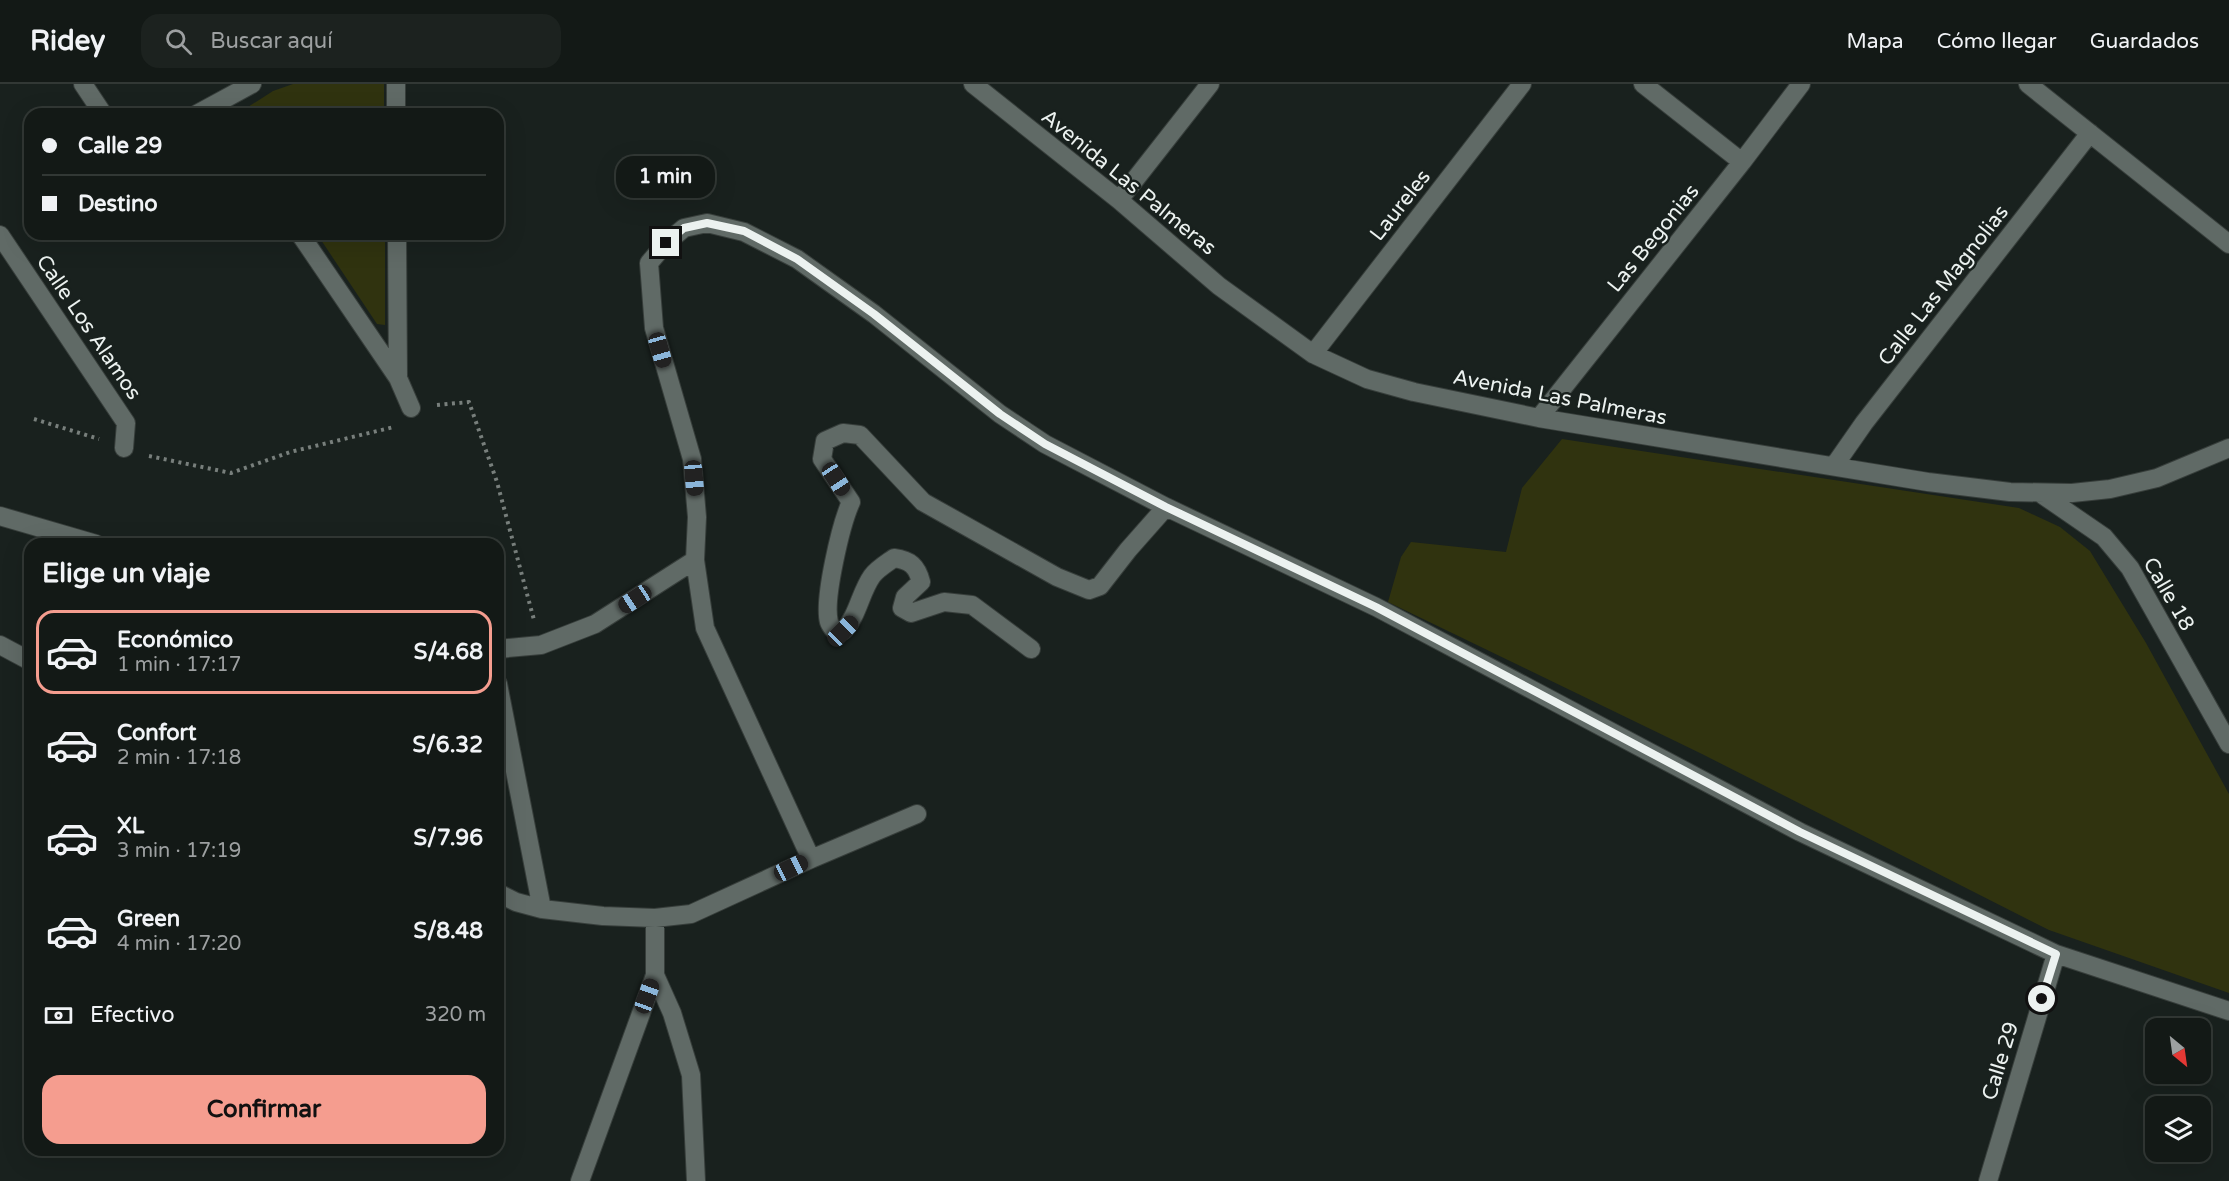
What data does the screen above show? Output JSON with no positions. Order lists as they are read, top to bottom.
{
  "streets": {
    "street": [
      "Avenida Las Palmeras",
      "Laureles",
      "Las Begonias",
      "Calle Las Magnolias",
      "Calle Los Alamos",
      "Calle 18",
      "Calle 29"
    ]
  },
  "crossings": [
    ["Avenida Las Palmeras", "Laureles"],
    ["Avenida Las Palmeras", "Las Begonias"],
    ["Avenida Las Palmeras", "Calle Las Magnolias"],
    ["Avenida Las Palmeras", "Calle 18"]
  ],
  "north": "bottom right",
  "page": {
    "header": "Ridey",
    "search": "Buscar aquí",
    "nav": ["Mapa", "Cómo llegar", "Guardados"],
    "banner": ["Calle 29", "Destino"],
    "bubble": "1 min",
    "heading": "Elige un viaje",
    "list": [
      {
        "name": "Económico",
        "note": "1 min · 17:17",
        "value": "S/4.68"
      },
      {
        "name": "Confort",
        "note": "2 min · 17:18",
        "value": "S/6.32"
      },
      {
        "name": "XL",
        "note": "3 min · 17:19",
        "value": "S/7.96"
      },
      {
        "name": "Green",
        "note": "4 min · 17:20",
        "value": "S/8.48"
      }
    ],
    "pay": ["Efectivo", "320 m"],
    "buttons": "Confirmar"
  }
}
